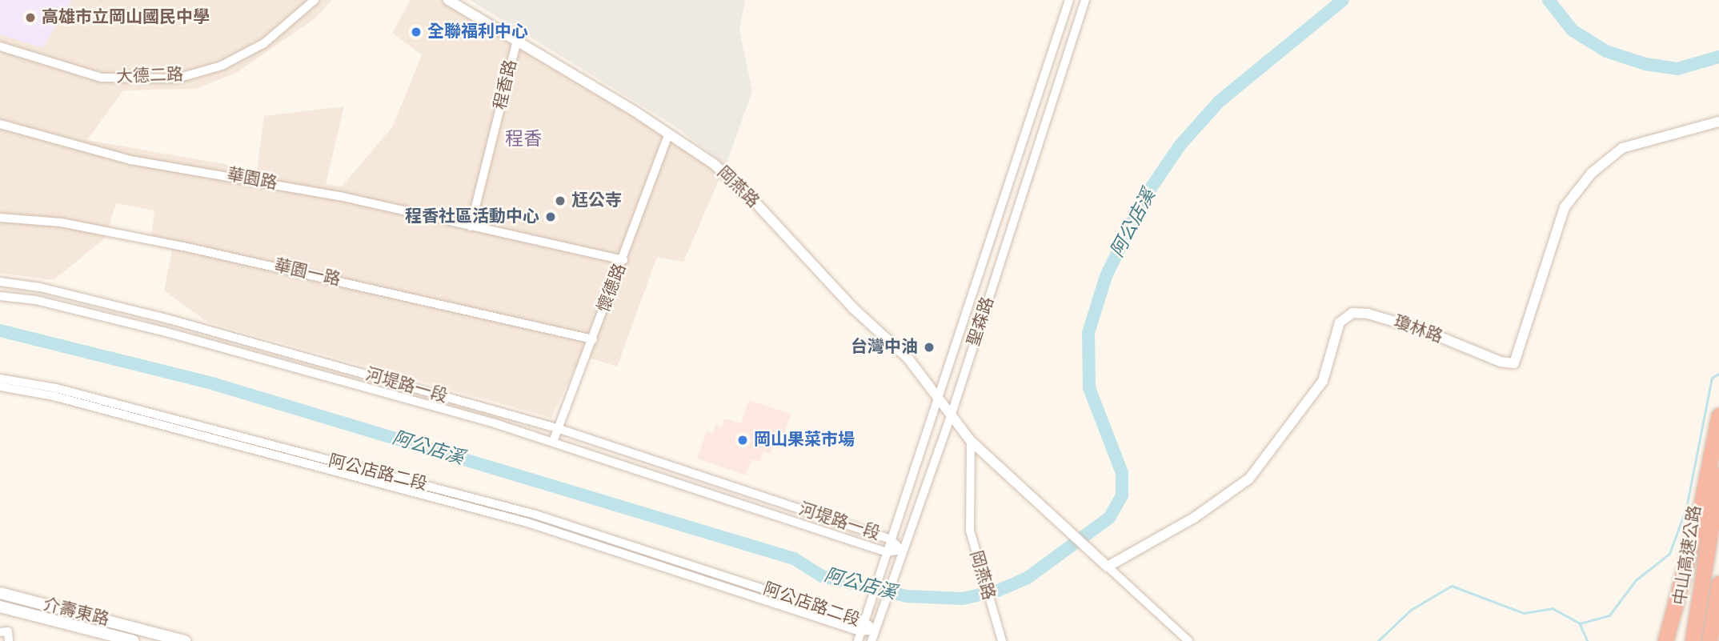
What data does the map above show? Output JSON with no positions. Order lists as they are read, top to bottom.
{
  "streets": {
    "highway": ["中山高速公路"],
    "main road": ["介壽東路"],
    "street": [
      "大德二路",
      "程香路",
      "華園路",
      "岡燕路",
      "華園一路",
      "懷德路",
      "聖森路",
      "瓊林路",
      "河堤路一段",
      "阿公店路二段"
    ]
  },
  "crossings": [
    ["程香路", "華園路"],
    ["程香路", "岡燕路"],
    ["華園路", "懷德路"],
    ["岡燕路", "懷德路"],
    ["岡燕路", "聖森路"],
    ["岡燕路", "瓊林路"],
    ["華園一路", "懷德路"],
    ["懷德路", "河堤路一段"],
    ["聖森路", "河堤路一段"],
    ["聖森路", "阿公店路二段"]
  ],
  "districts": ["程香"],
  "water": ["阿公店溪"],
  "places": [
    "高雄市立岡山國民中學",
    "全聯福利中心",
    "尪公寺",
    "程香社區活動中心",
    "台灣中油",
    "岡山果菜市場"
  ]
}
